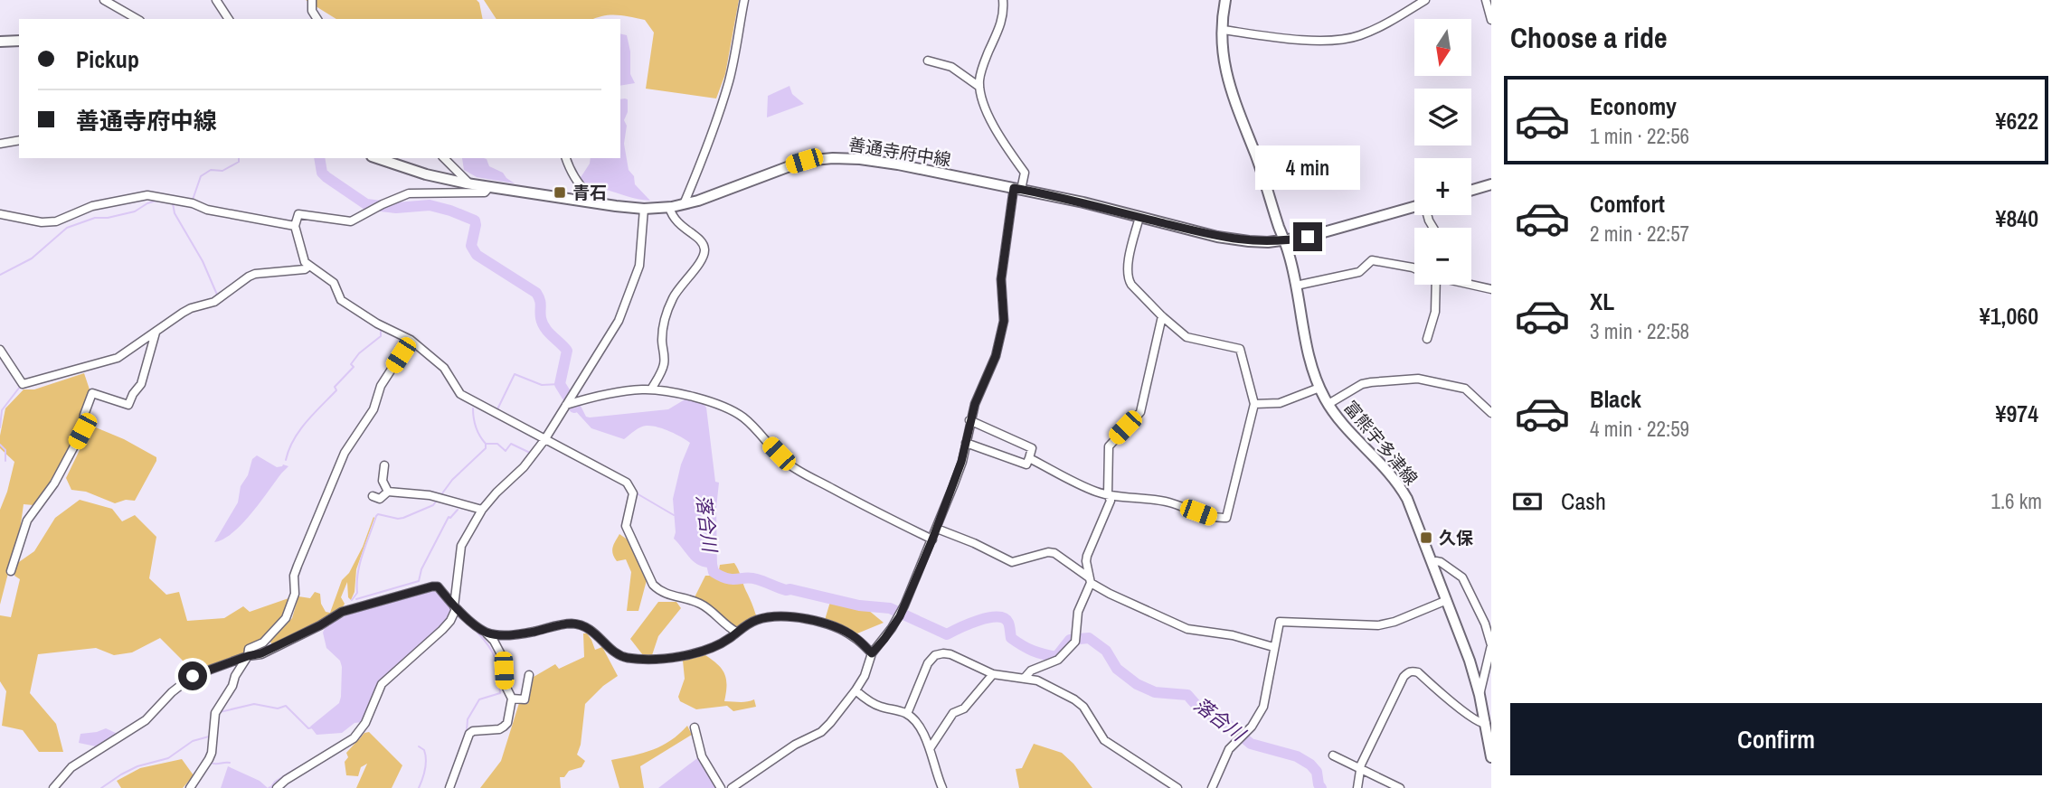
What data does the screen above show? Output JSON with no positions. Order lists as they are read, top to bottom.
{
  "streets": {
    "main road": ["善通寺府中線", "富熊宇多津線"]
  },
  "crossings": [
    ["善通寺府中線", "富熊宇多津線"]
  ],
  "water": ["落合川"],
  "places": {
    "transit": ["青石", "久保"]
  },
  "north": "bottom",
  "page": {
    "heading": "Choose a ride",
    "map_buttons": ["+", "−"],
    "banner": ["Pickup", "善通寺府中線"],
    "list": [
      {
        "name": "Economy",
        "note": "1 min · 22:56",
        "value": "¥622"
      },
      {
        "name": "Comfort",
        "note": "2 min · 22:57",
        "value": "¥840"
      },
      {
        "name": "XL",
        "note": "3 min · 22:58",
        "value": "¥1,060"
      },
      {
        "name": "Black",
        "note": "4 min · 22:59",
        "value": "¥974"
      }
    ],
    "bubble": "4 min",
    "pay": ["Cash", "1.6 km"],
    "buttons": "Confirm"
  }
}
